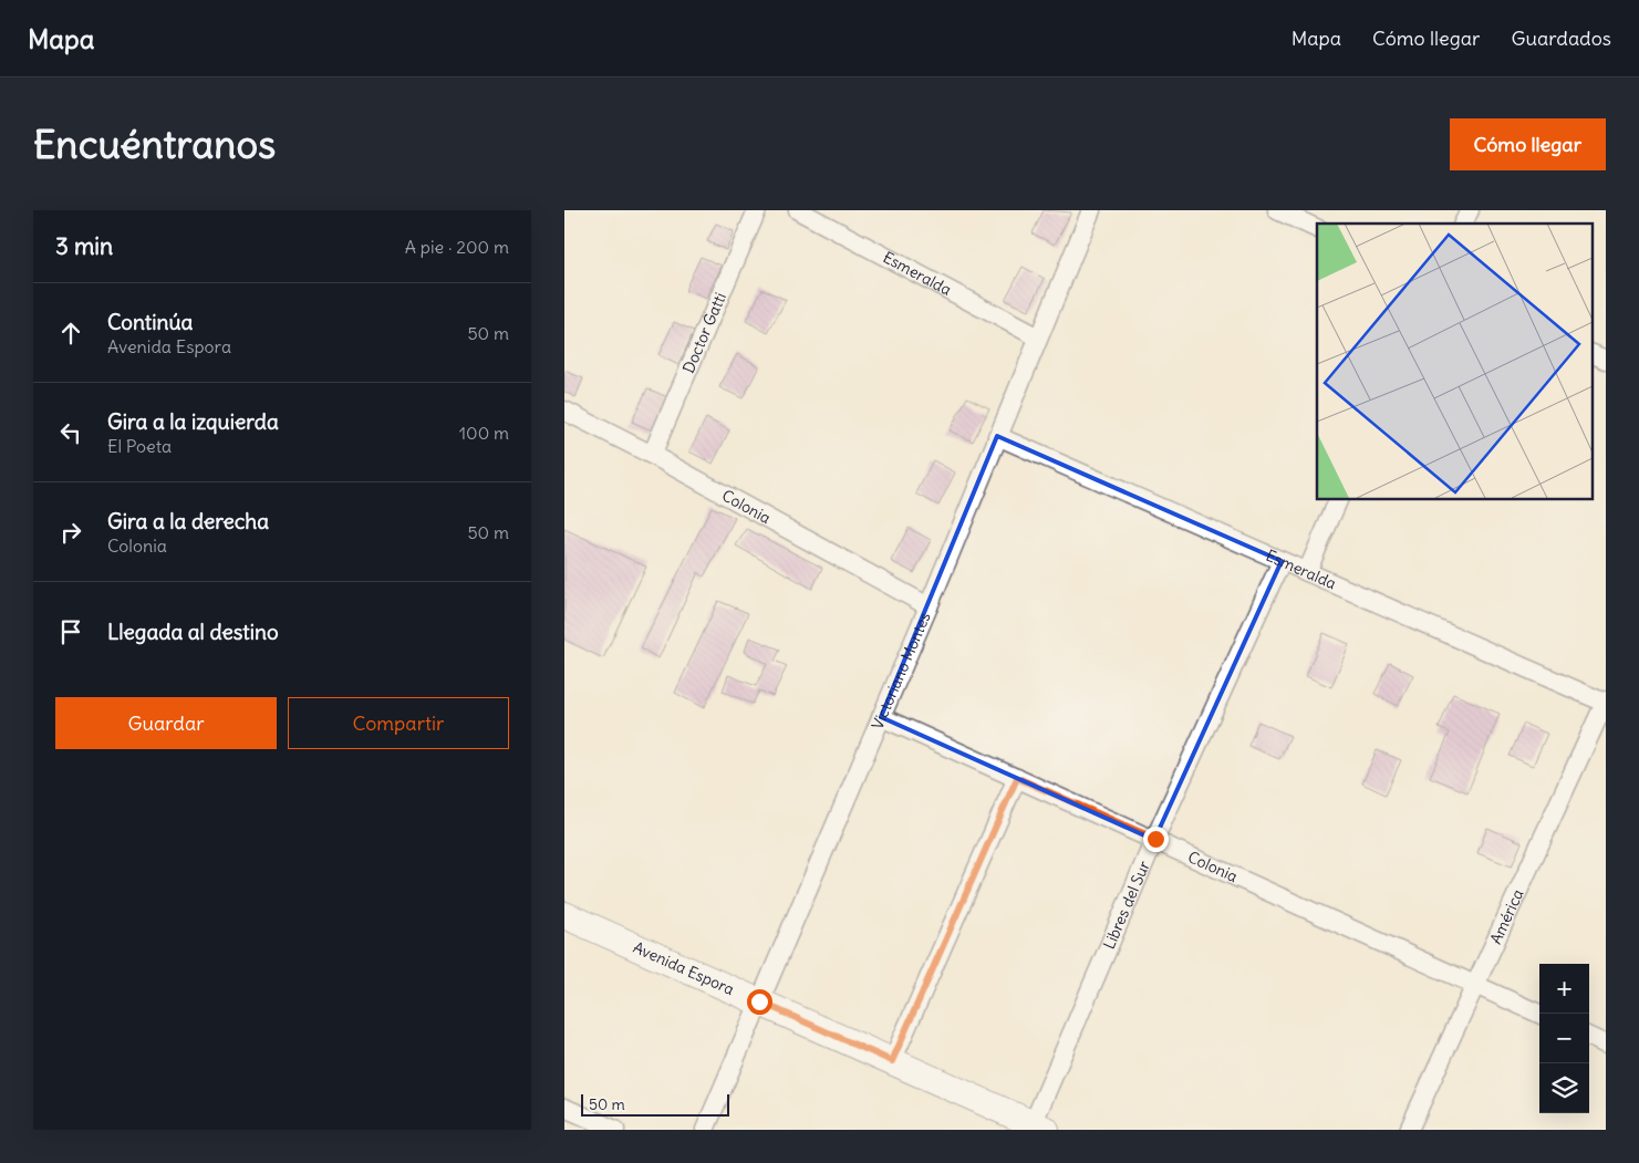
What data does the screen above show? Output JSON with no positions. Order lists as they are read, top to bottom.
{
  "streets": {
    "main road": ["Avenida Espora"],
    "street": [
      "Esmeralda",
      "Doctor Gatti",
      "Colonia",
      "Victoriano Montes",
      "Libres del Sur",
      "América"
    ]
  },
  "crossings": [
    ["Esmeralda", "Victoriano Montes"],
    ["Esmeralda", "Libres del Sur"],
    ["Esmeralda", "América"],
    ["Doctor Gatti", "Colonia"],
    ["Colonia", "Victoriano Montes"],
    ["Colonia", "Libres del Sur"],
    ["Colonia", "América"],
    ["Victoriano Montes", "Avenida Espora"],
    ["Libres del Sur", "Avenida Espora"]
  ],
  "scale_bar": "50 m",
  "page": {
    "header": "Mapa",
    "nav": ["Mapa", "Cómo llegar", "Guardados"],
    "buttons": [
      "Cómo llegar",
      ["Guardar", "Compartir"]
    ],
    "title": "Encuéntranos",
    "heading": ["3 min", "A pie · 200 m"],
    "list": [
      ["Continúa", "Avenida Espora", "50 m"],
      ["Gira a la izquierda", "El Poeta", "100 m"],
      ["Gira a la derecha", "Colonia", "50 m"],
      "Llegada al destino"
    ],
    "map_buttons": ["+", "−"],
    "scale": "50 m"
  }
}
